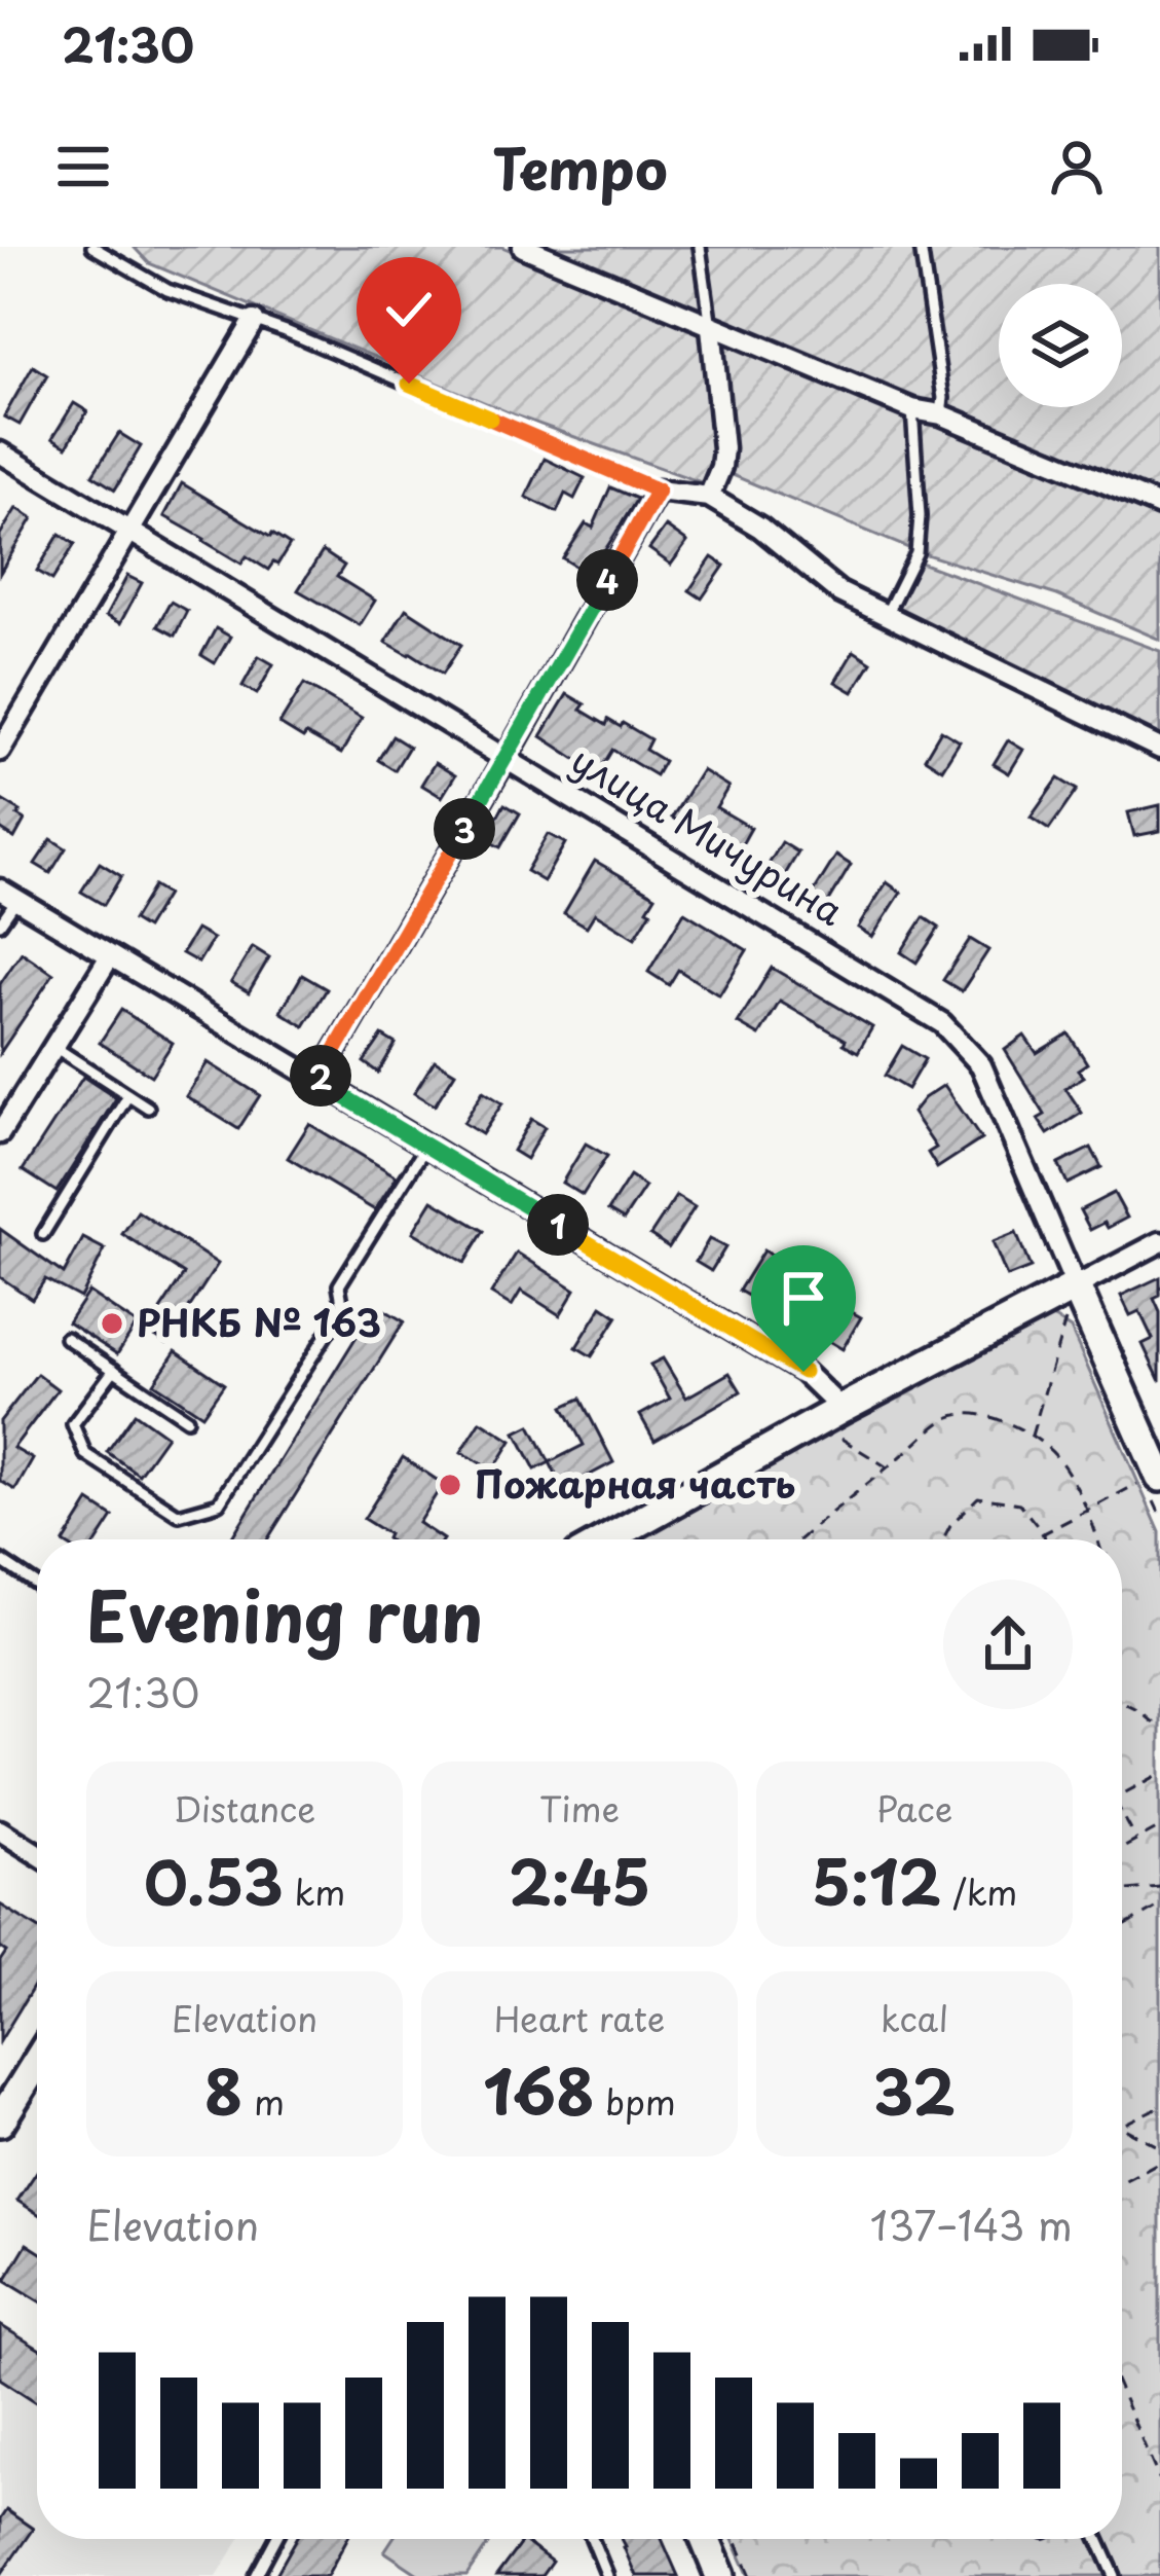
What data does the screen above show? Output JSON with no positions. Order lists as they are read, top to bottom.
{
  "streets": {
    "main road": ["улица Мичурина"]
  },
  "places": ["РНКБ № 163", "Пожарная часть"],
  "page": {
    "status": "21:30",
    "header": "Tempo",
    "pins": [
      "4",
      "3",
      "2",
      "1"
    ],
    "heading": ["Evening run", "21:30"],
    "stats": [
      ["Distance", "0.53 km"],
      ["Time", "2:45"],
      ["Pace", "5:12 /km"],
      ["Elevation", "8 m"],
      ["Heart rate", "168 bpm"],
      ["kcal", "32"]
    ],
    "chart": ["Elevation", "137–143 m"]
  }
}
